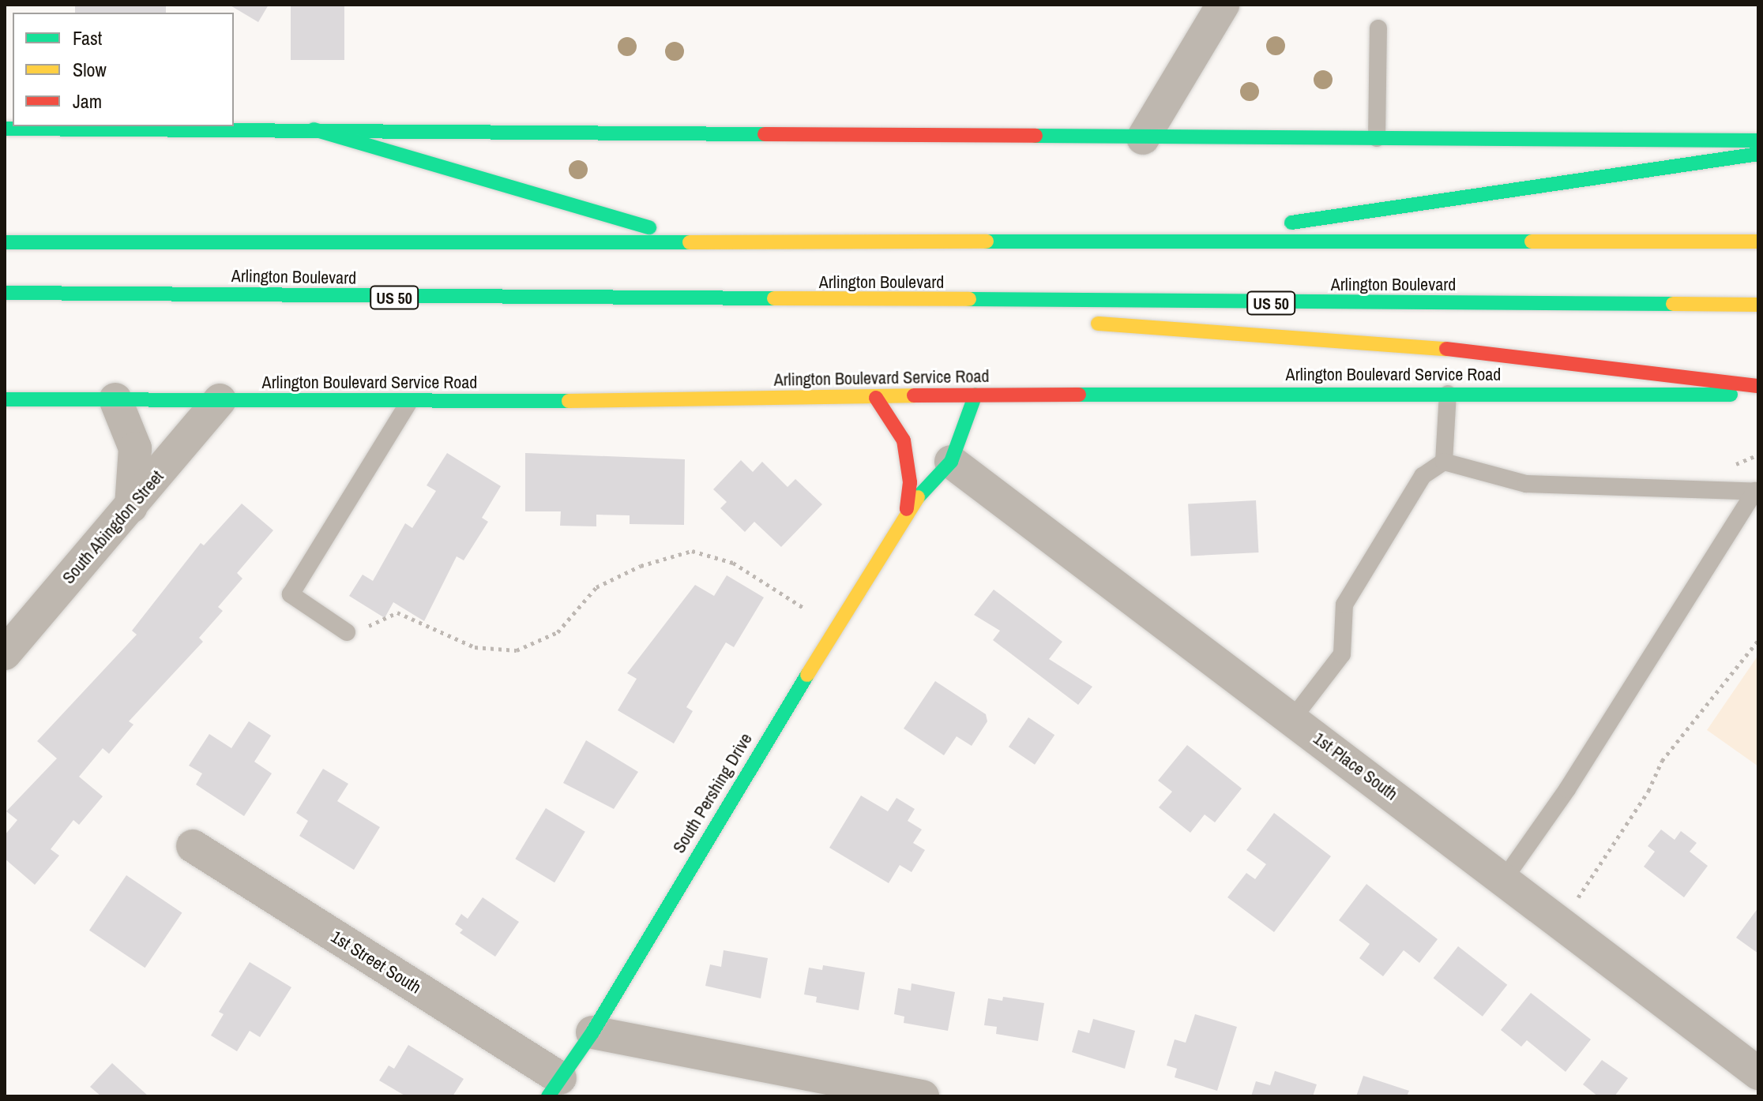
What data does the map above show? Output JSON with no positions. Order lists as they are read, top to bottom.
{
  "streets": {
    "main road": [
      "Arlington Boulevard",
      "US 50",
      "Arlington Boulevard Service Road",
      "South Pershing Drive"
    ],
    "street": ["South Abingdon Street", "1st Place South", "1st Street South"]
  },
  "crossings": [
    ["Arlington Boulevard Service Road", "South Abingdon Street"],
    ["Arlington Boulevard Service Road", "South Pershing Drive"],
    ["1st Place South", "South Pershing Drive"],
    ["South Pershing Drive", "1st Street South"]
  ],
  "legend": ["Fast", "Slow", "Jam"]
}
